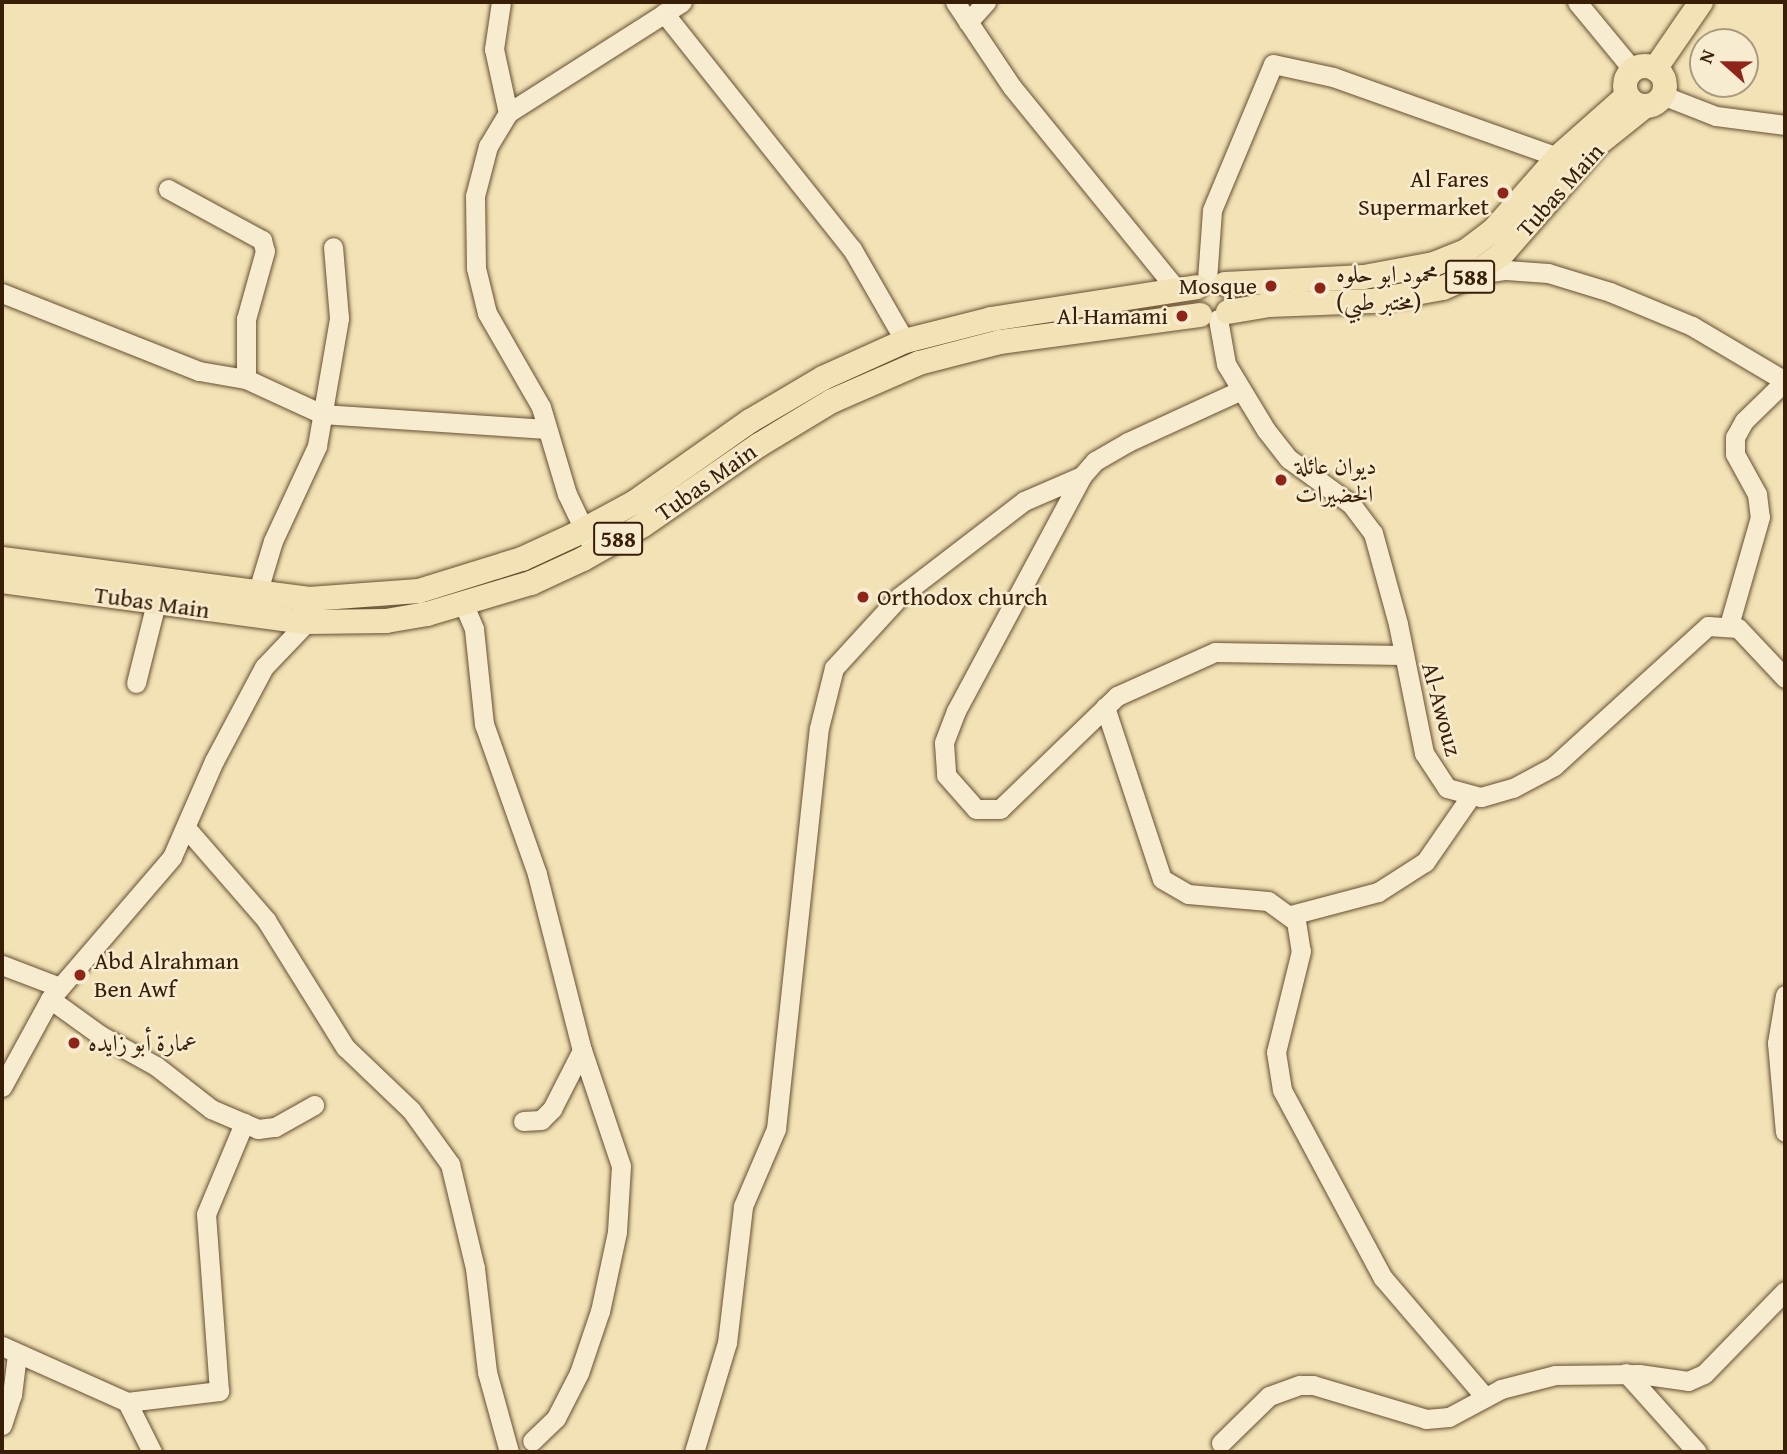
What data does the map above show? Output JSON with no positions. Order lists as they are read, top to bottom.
{
  "streets": {
    "main road": ["Tubas Main", "588"],
    "street": ["Al-Awouz"]
  },
  "crossings": [
    ["Tubas Main", "Al-Awouz"]
  ],
  "places": [
    "Al Fares Supermarket",
    "Mosque",
    "محمود ابو حلوه (مختبر طبي)",
    "Al Hamami",
    "ديوان عائلة الخضيرات",
    "Orthodox church",
    "Abd Alrahman Ben Awf",
    "عمارة أبو زايده"
  ],
  "north": "left"
}
